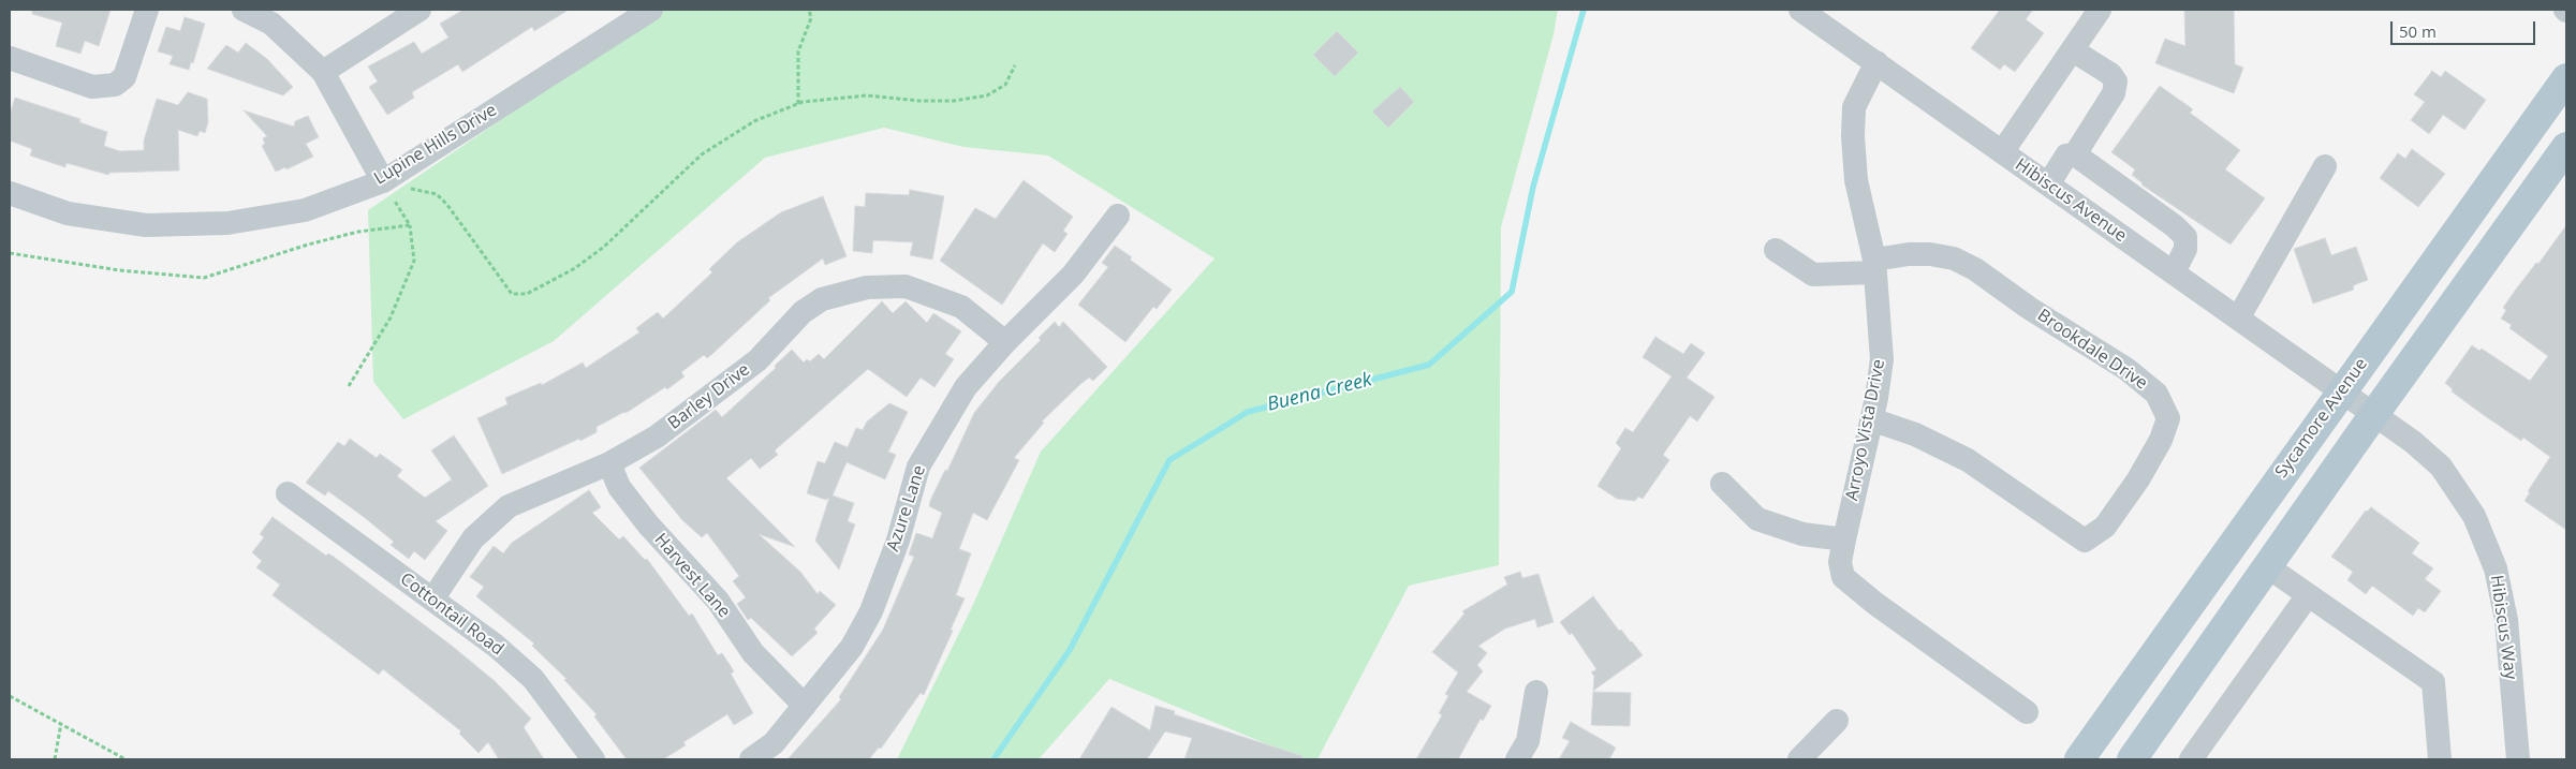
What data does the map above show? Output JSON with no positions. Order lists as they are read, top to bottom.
{
  "streets": {
    "main road": ["Sycamore Avenue"],
    "street": [
      "Lupine Hills Drive",
      "Hibiscus Avenue",
      "Brookdale Drive",
      "Barley Drive",
      "Arroyo Vista Drive",
      "Azure Lane",
      "Harvest Lane",
      "Cottontail Road",
      "Hibiscus Way"
    ]
  },
  "crossings": [
    ["Hibiscus Avenue", "Sycamore Avenue"],
    ["Hibiscus Avenue", "Arroyo Vista Drive"],
    ["Hibiscus Avenue", "Hibiscus Way"],
    ["Brookdale Drive", "Arroyo Vista Drive"],
    ["Barley Drive", "Azure Lane"],
    ["Barley Drive", "Harvest Lane"],
    ["Barley Drive", "Cottontail Road"],
    ["Sycamore Avenue", "Hibiscus Way"],
    ["Azure Lane", "Harvest Lane"]
  ],
  "water": ["Buena Creek"],
  "scale_bar": "50 m"
}
